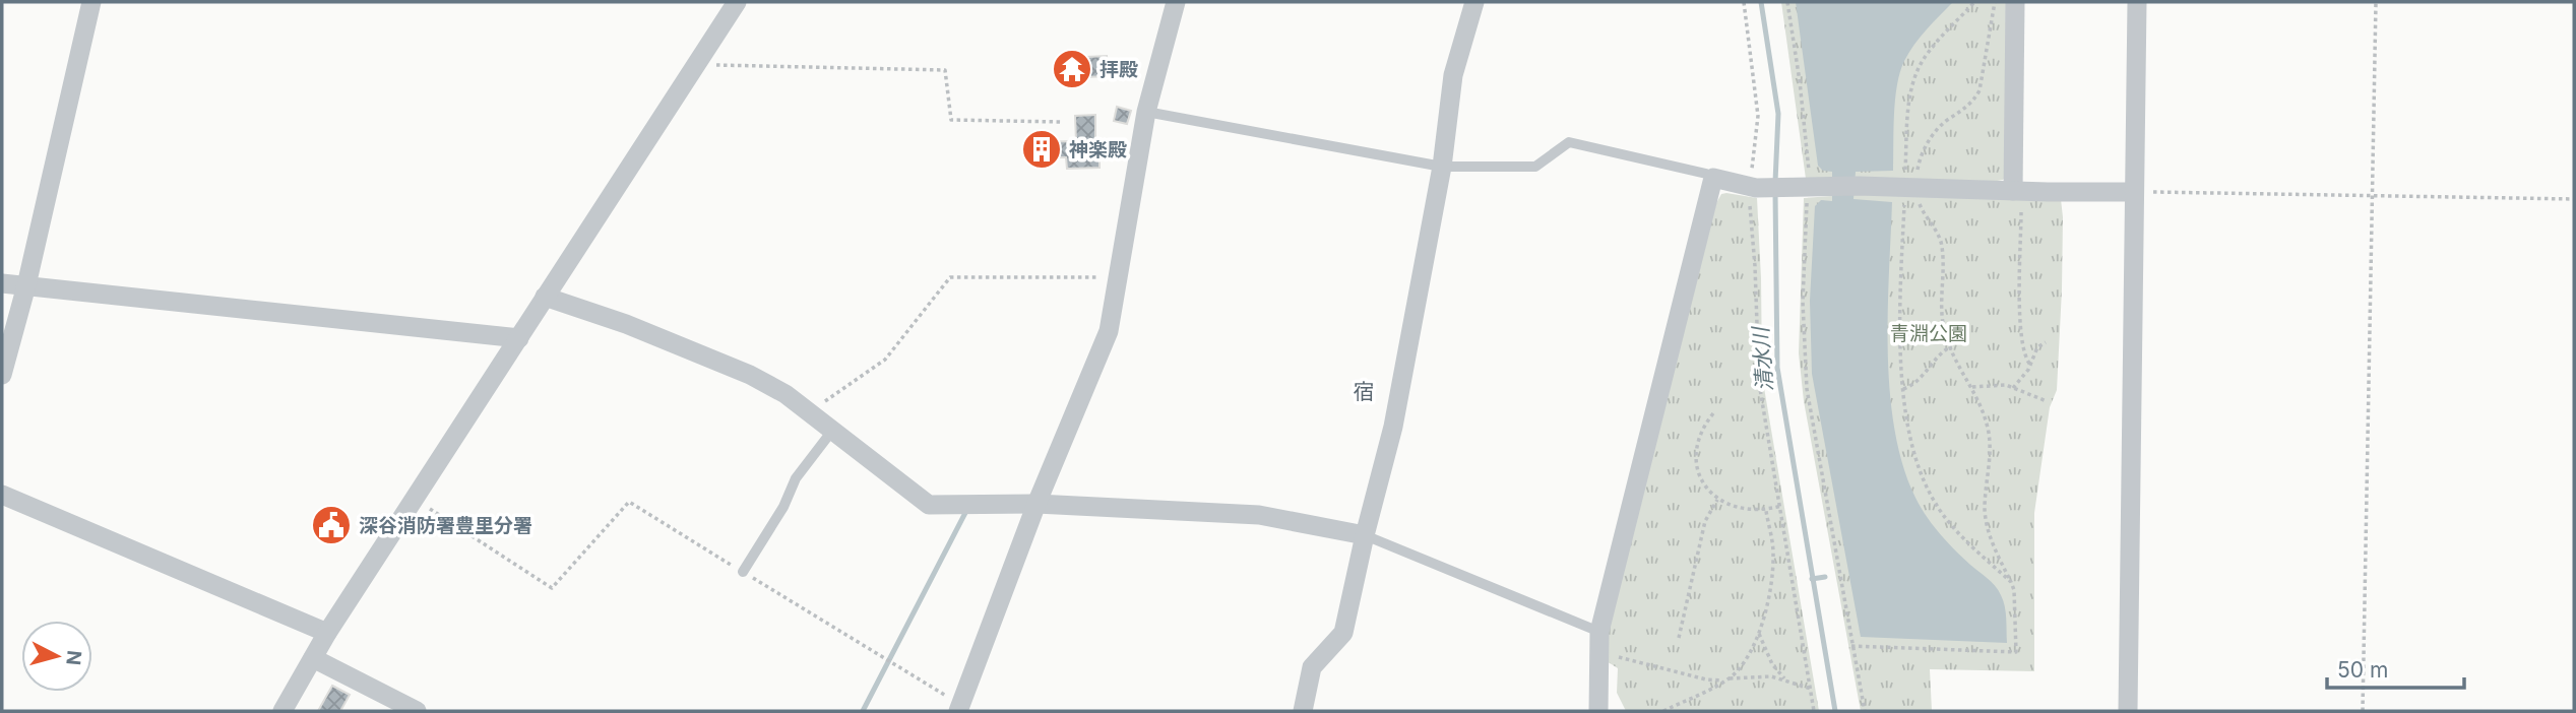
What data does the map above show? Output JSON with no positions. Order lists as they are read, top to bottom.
{
  "districts": ["宿"],
  "water": ["清水川"],
  "parks": ["青淵公園"],
  "places": {
    "temple": ["拝殿"],
    "building": ["神楽殿"],
    "public building": ["深谷消防署豊里分署"]
  },
  "scale_bar": "50 m",
  "north": "right"
}
